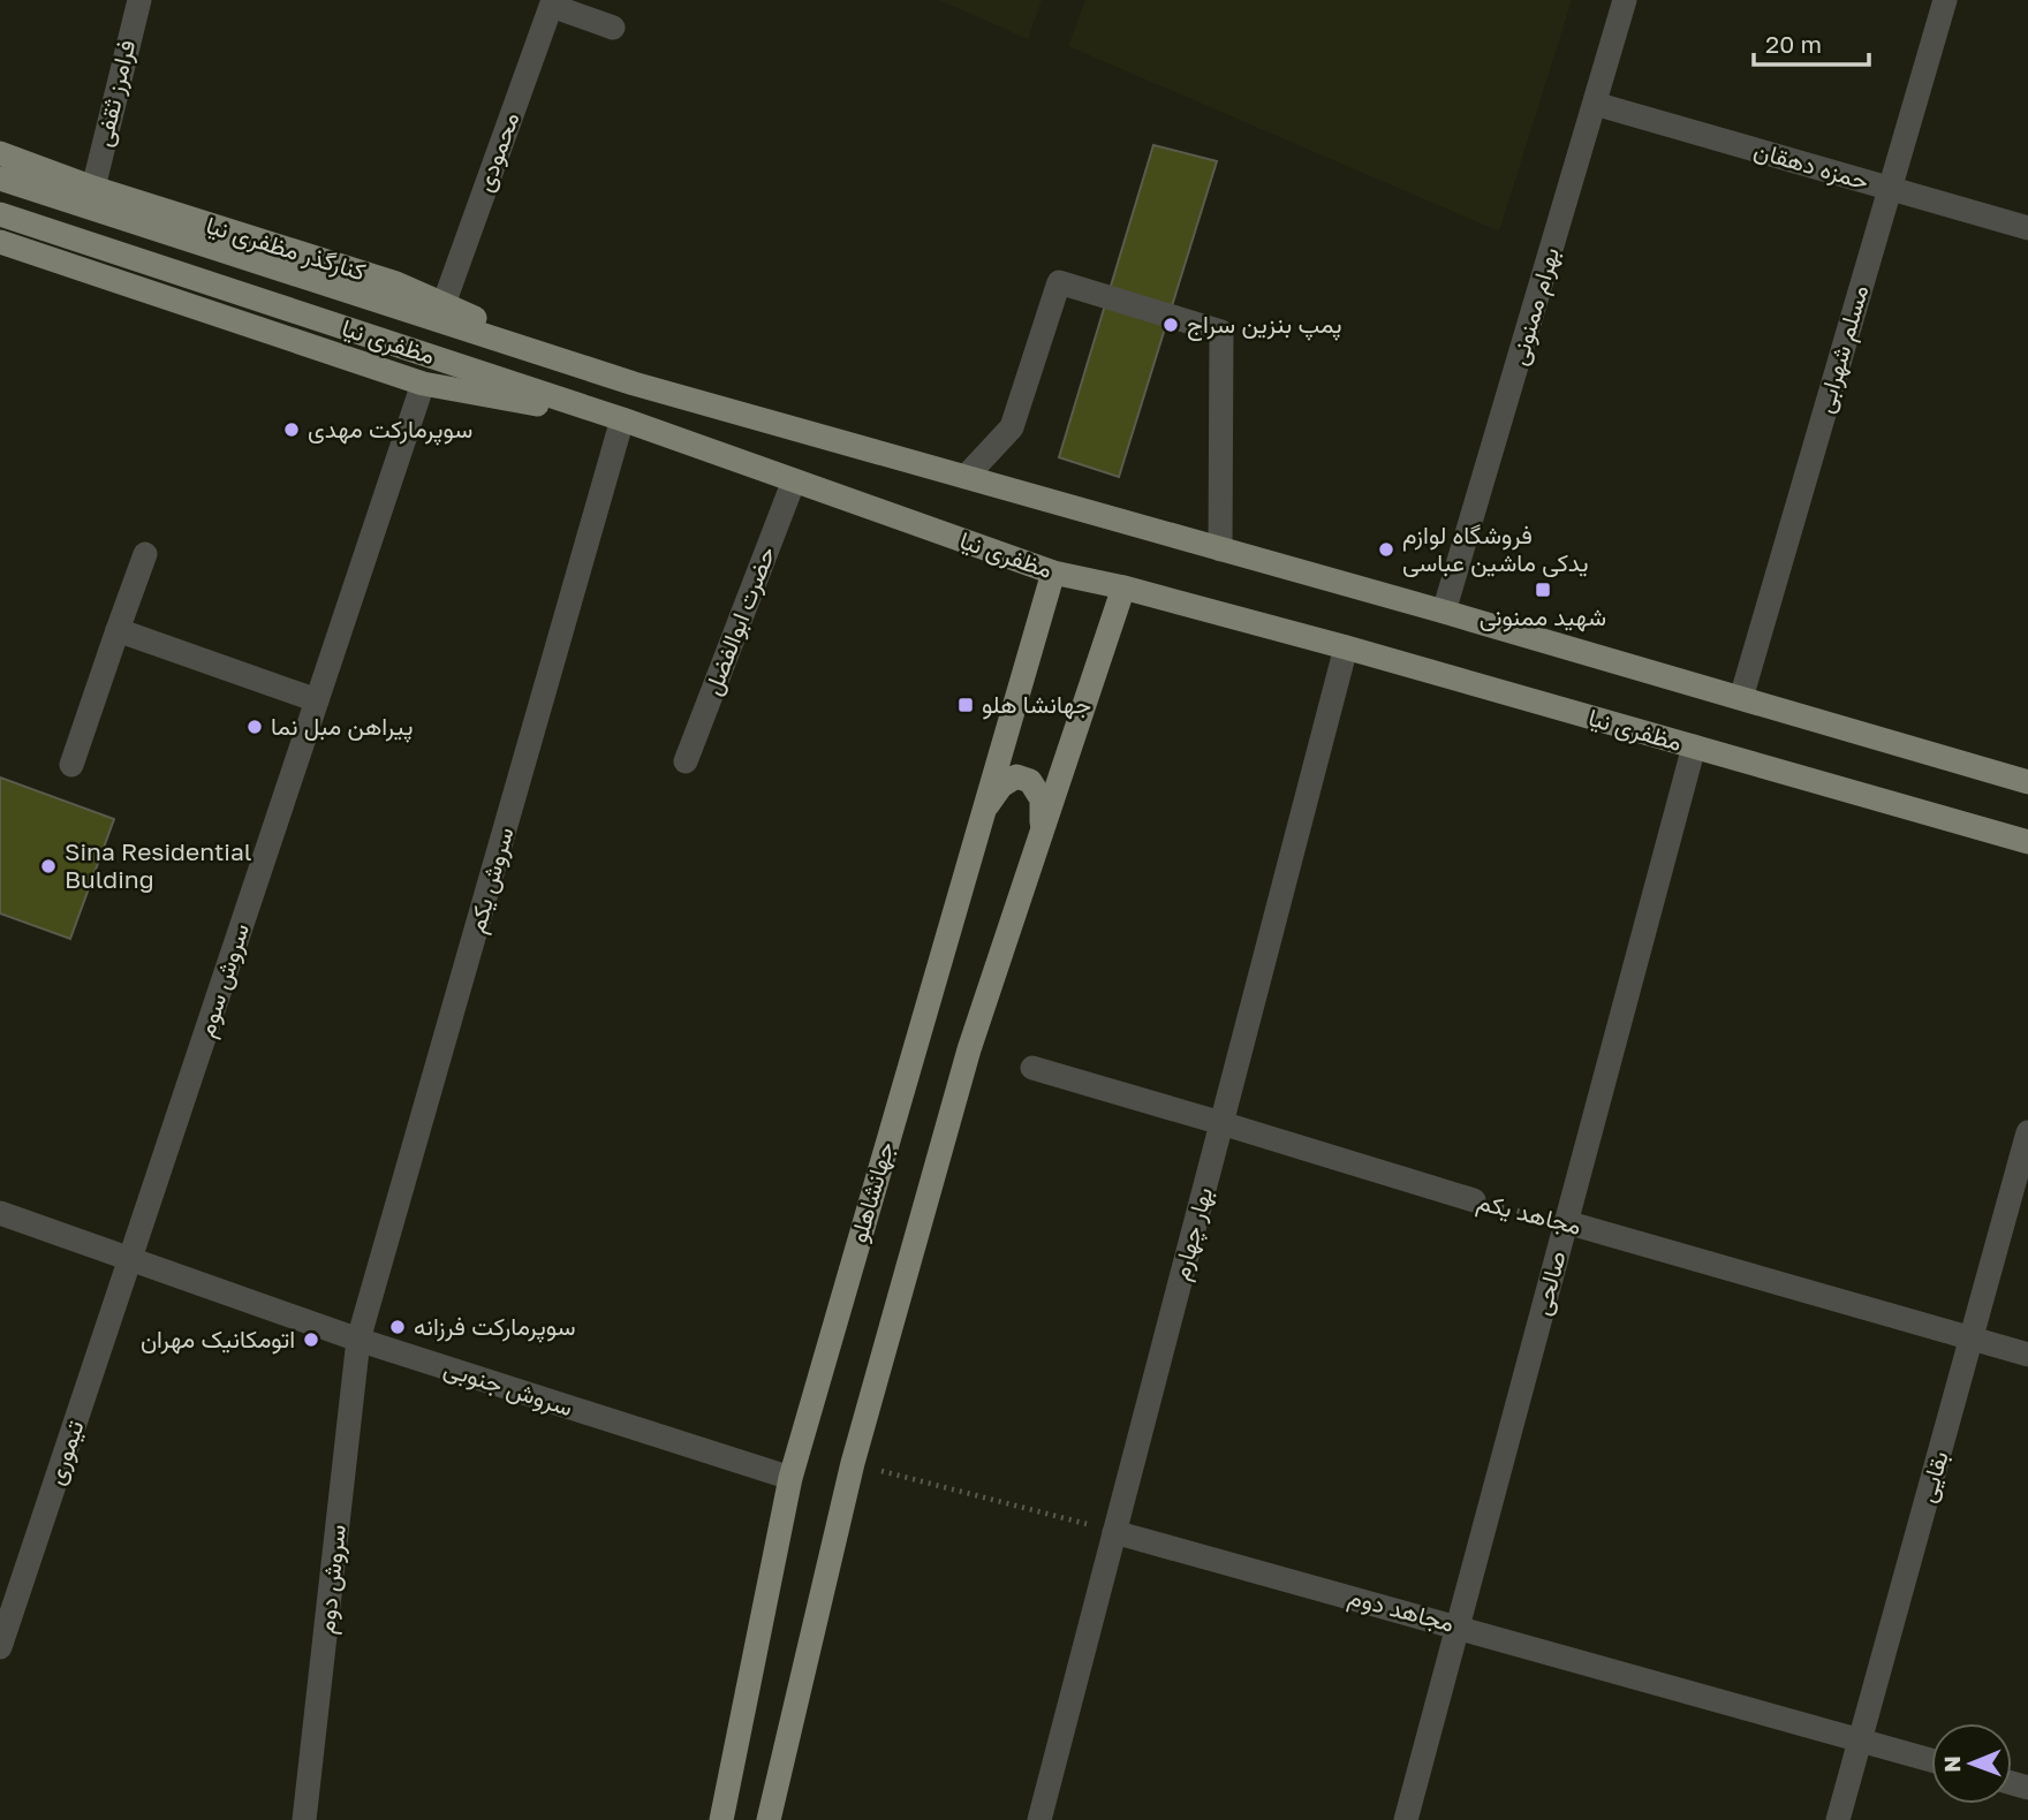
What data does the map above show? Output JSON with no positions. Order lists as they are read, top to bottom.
{
  "streets": {
    "main road": ["کنارگذر مظفری نیا", "مظفری نیا", "جهانشاهلو"],
    "street": [
      "فرامرز ثقفی",
      "محمودی",
      "حمزه دهقان",
      "بهرام ممنونی",
      "مسلم شهرابی",
      "حضرت ابوالفضل",
      "سروش یکم",
      "سروش سوم",
      "مجاهد یکم",
      "بهار چهارم",
      "صالحی",
      "سروش جنوبی",
      "تیموری",
      "بقایی",
      "سروش دوم",
      "مجاهد دوم"
    ]
  },
  "crossings": [
    ["فرامرز ثقفی", "کنارگذر مظفری نیا"],
    ["محمودی", "کنارگذر مظفری نیا"],
    ["حمزه دهقان", "بهرام ممنونی"],
    ["حمزه دهقان", "مسلم شهرابی"],
    ["کنارگذر مظفری نیا", "مظفری نیا"],
    ["بهرام ممنونی", "مظفری نیا"],
    ["مظفری نیا", "مسلم شهرابی"],
    ["مظفری نیا", "حضرت ابوالفضل"],
    ["مظفری نیا", "سروش یکم"],
    ["مظفری نیا", "جهانشاهلو"],
    ["مظفری نیا", "بهار چهارم"],
    ["مظفری نیا", "صالحی"],
    ["سروش یکم", "سروش جنوبی"],
    ["سروش یکم", "سروش دوم"],
    ["سروش سوم", "سروش جنوبی"],
    ["سروش سوم", "تیموری"],
    ["جهانشاهلو", "سروش جنوبی"],
    ["مجاهد یکم", "بهار چهارم"],
    ["مجاهد یکم", "صالحی"],
    ["مجاهد یکم", "بقایی"],
    ["بهار چهارم", "مجاهد دوم"],
    ["صالحی", "مجاهد دوم"],
    ["سروش جنوبی", "تیموری"],
    ["سروش جنوبی", "سروش دوم"],
    ["بقایی", "مجاهد دوم"]
  ],
  "places": {
    "other": [
      "پمپ بنزین سراج",
      "سوپرمارکت مهدی",
      "فروشگاه لوازم یدکی ماشین عباسی",
      "پیراهن مبل نما",
      "Sina Residential Bulding",
      "سوپرمارکت فرزانه",
      "اتومکانیک مهران"
    ],
    "transit": ["شهید ممنونی", "جهانشا هلو"]
  },
  "scale_bar": "20 m",
  "north": "left"
}
